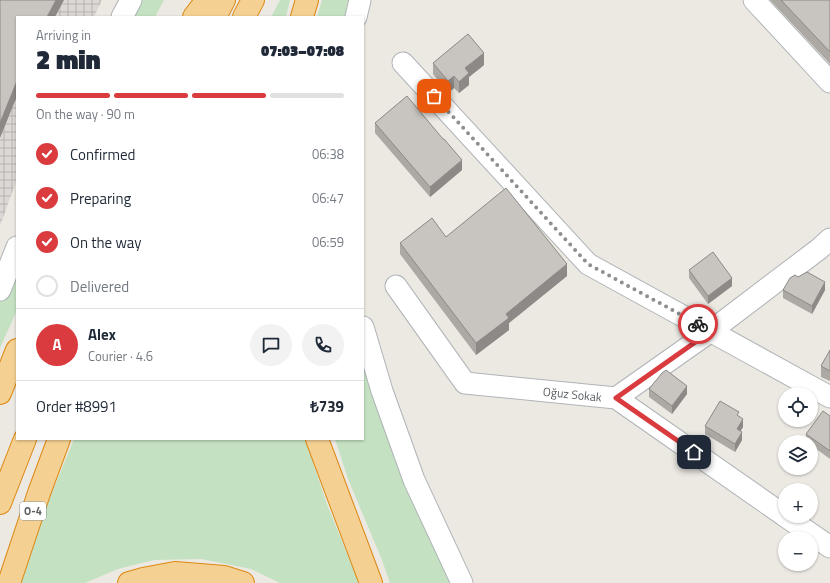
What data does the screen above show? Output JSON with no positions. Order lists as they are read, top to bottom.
{
  "streets": {
    "highway": ["O-4"],
    "street": ["Oğuz Sokak"]
  },
  "page": {
    "heading": ["2 min", "Arriving in", "07:03–07:08"],
    "panel": [
      "Alex",
      "Courier · 4.6",
      "Order #8991",
      "₺739"
    ],
    "bar": "On the way · 90 m",
    "list": [
      ["Confirmed", "06:38"],
      ["Preparing", "06:47"],
      ["On the way", "06:59"],
      "Delivered"
    ],
    "round": "A",
    "map_buttons": ["+", "−"]
  }
}
